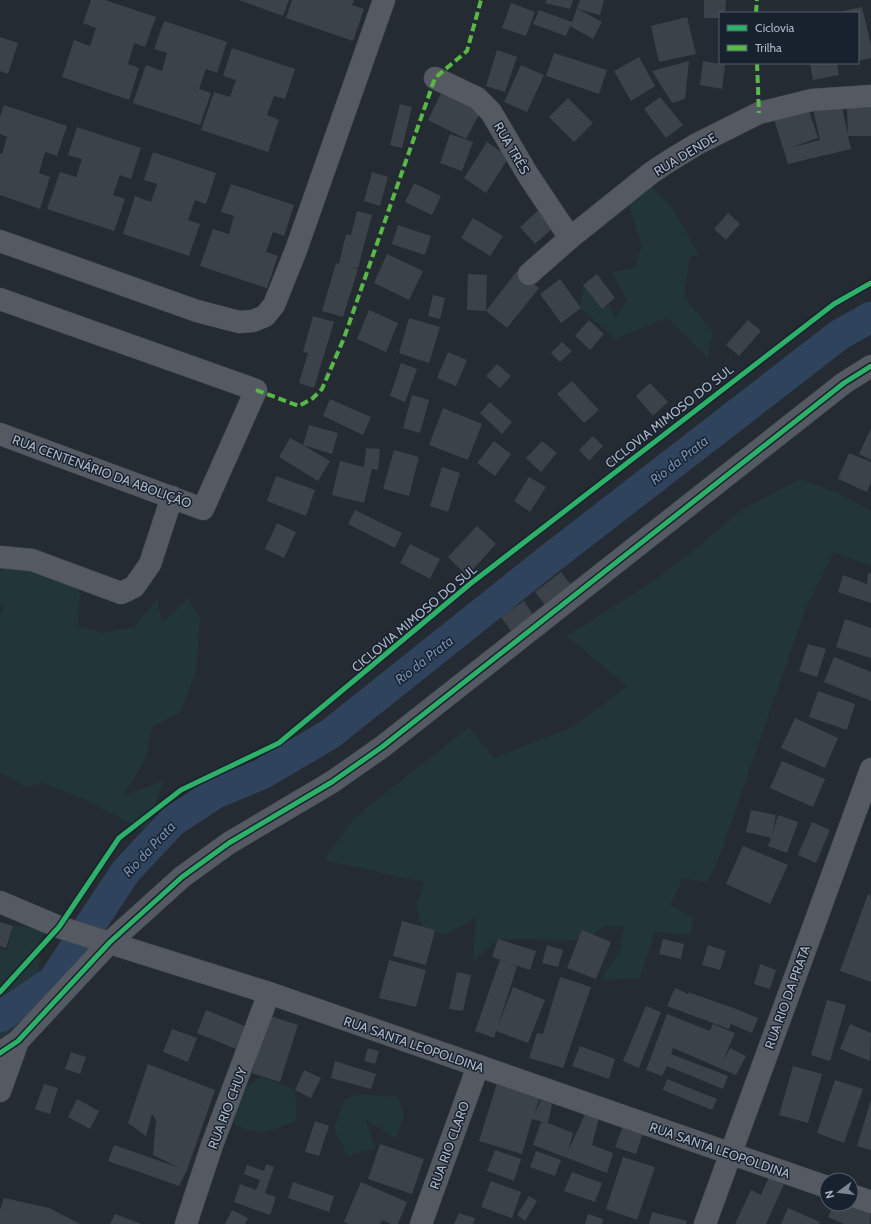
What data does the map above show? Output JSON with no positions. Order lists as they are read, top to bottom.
{
  "streets": {
    "street": [
      "RUA TRÊS",
      "RUA DENDE",
      "RUA CENTENÁRIO DA ABOLIÇÃO",
      "RUA RIO DA PRATA",
      "RUA SANTA LEOPOLDINA",
      "RUA RIO CHUY",
      "RUA RIO CLARO"
    ],
    "cycle path": ["CICLOVIA MIMOSO DO SUL"]
  },
  "crossings": [
    ["RUA TRÊS", "RUA DENDE"],
    ["RUA RIO DA PRATA", "RUA SANTA LEOPOLDINA"],
    ["RUA SANTA LEOPOLDINA", "RUA RIO CHUY"],
    ["RUA SANTA LEOPOLDINA", "RUA RIO CLARO"]
  ],
  "water": ["Rio da Prata"],
  "legend": ["Ciclovia", "Trilha"],
  "north": "left"
}
